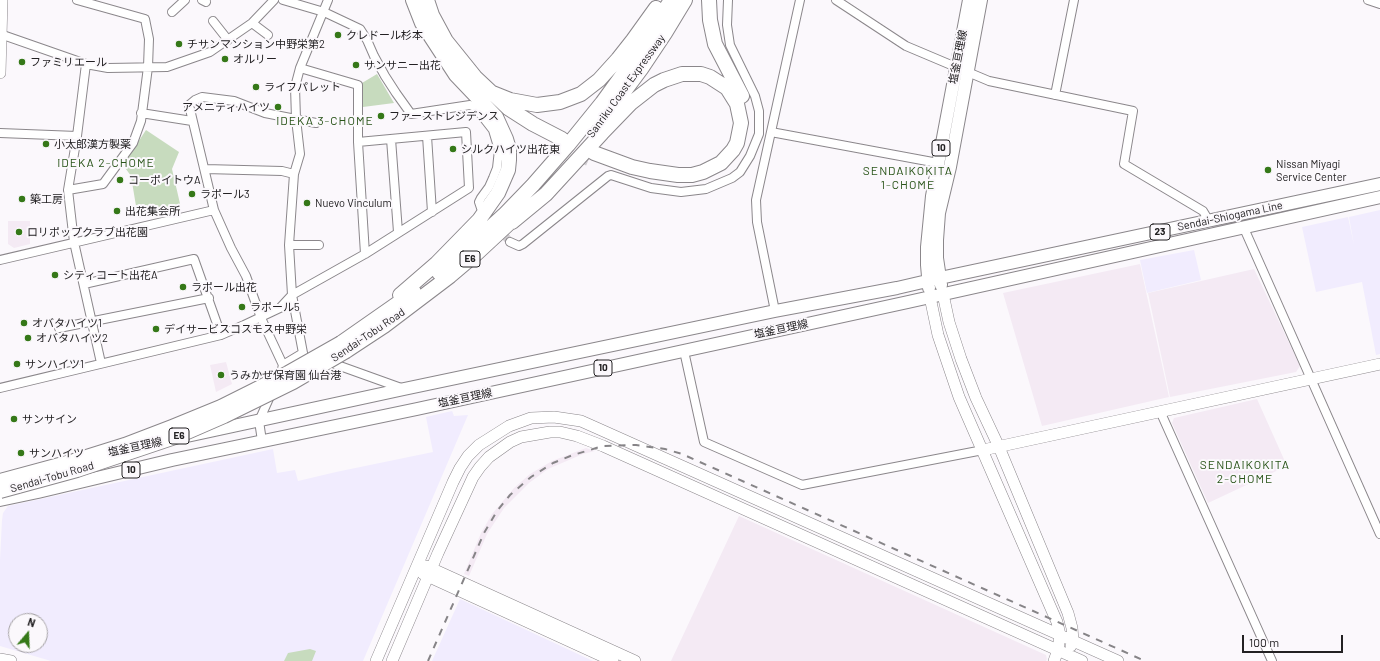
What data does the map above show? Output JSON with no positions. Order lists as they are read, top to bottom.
{
  "streets": {
    "highway": ["Sanriku Coast Expressway", "E6", "Sendai-Tobu Road"],
    "main road": [
      "塩釜亘理線",
      "10",
      "Sendai-Shiogama Line",
      "23"
    ]
  },
  "crossings": [
    ["塩釜亘理線", "Sendai-Shiogama Line"],
    ["Sanriku Coast Expressway", "Sendai-Tobu Road"]
  ],
  "districts": [
    "IDEKA 3-CHOME",
    "IDEKA 2-CHOME",
    "SENDAIKOKITA 1-CHOME",
    "SENDAIKOKITA 2-CHOME"
  ],
  "places": [
    "クレドール杉本",
    "チサンマンション中野栄第2",
    "オルリー",
    "ファミリエール",
    "サンサニー出花",
    "ライフパレット",
    "アメニティハイツ",
    "ファーストレジデンス",
    "小太郎漢方製薬",
    "シルクハイツ出花東",
    "Nissan Miyagi Service Center",
    "コーポイトウA",
    "ラポール3",
    "築工房",
    "Nuevo Vinculum",
    "出花集会所",
    "ロリポップクラブ出花園",
    "シティコート出花A",
    "ラポール出花",
    "ラポール5",
    "オバタハイツ1",
    "デイサービスコスモス中野栄",
    "オバタハイツ2",
    "サンハイツ1",
    "うみかぜ保育園 仙台港",
    "サンサイン",
    "サンハイツ"
  ],
  "scale_bar": "100 m",
  "north": "top"
}
